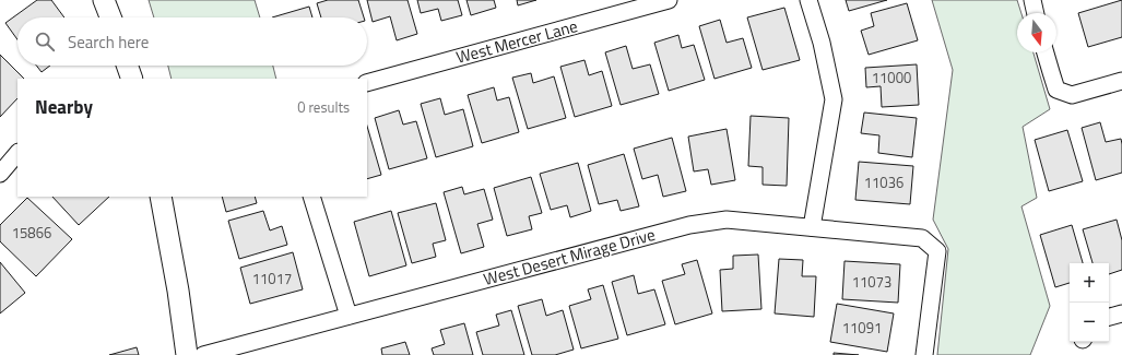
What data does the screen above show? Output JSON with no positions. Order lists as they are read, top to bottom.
{
  "streets": {
    "street": ["West Mercer Lane", "West Desert Mirage Drive"]
  },
  "house_numbers": [
    "11000",
    "11036",
    "15866",
    "11017",
    "11073",
    "11091"
  ],
  "north": "bottom",
  "page": {
    "search": "Search here",
    "heading": ["Nearby", "0 results"],
    "map_buttons": ["+", "−"]
  }
}
